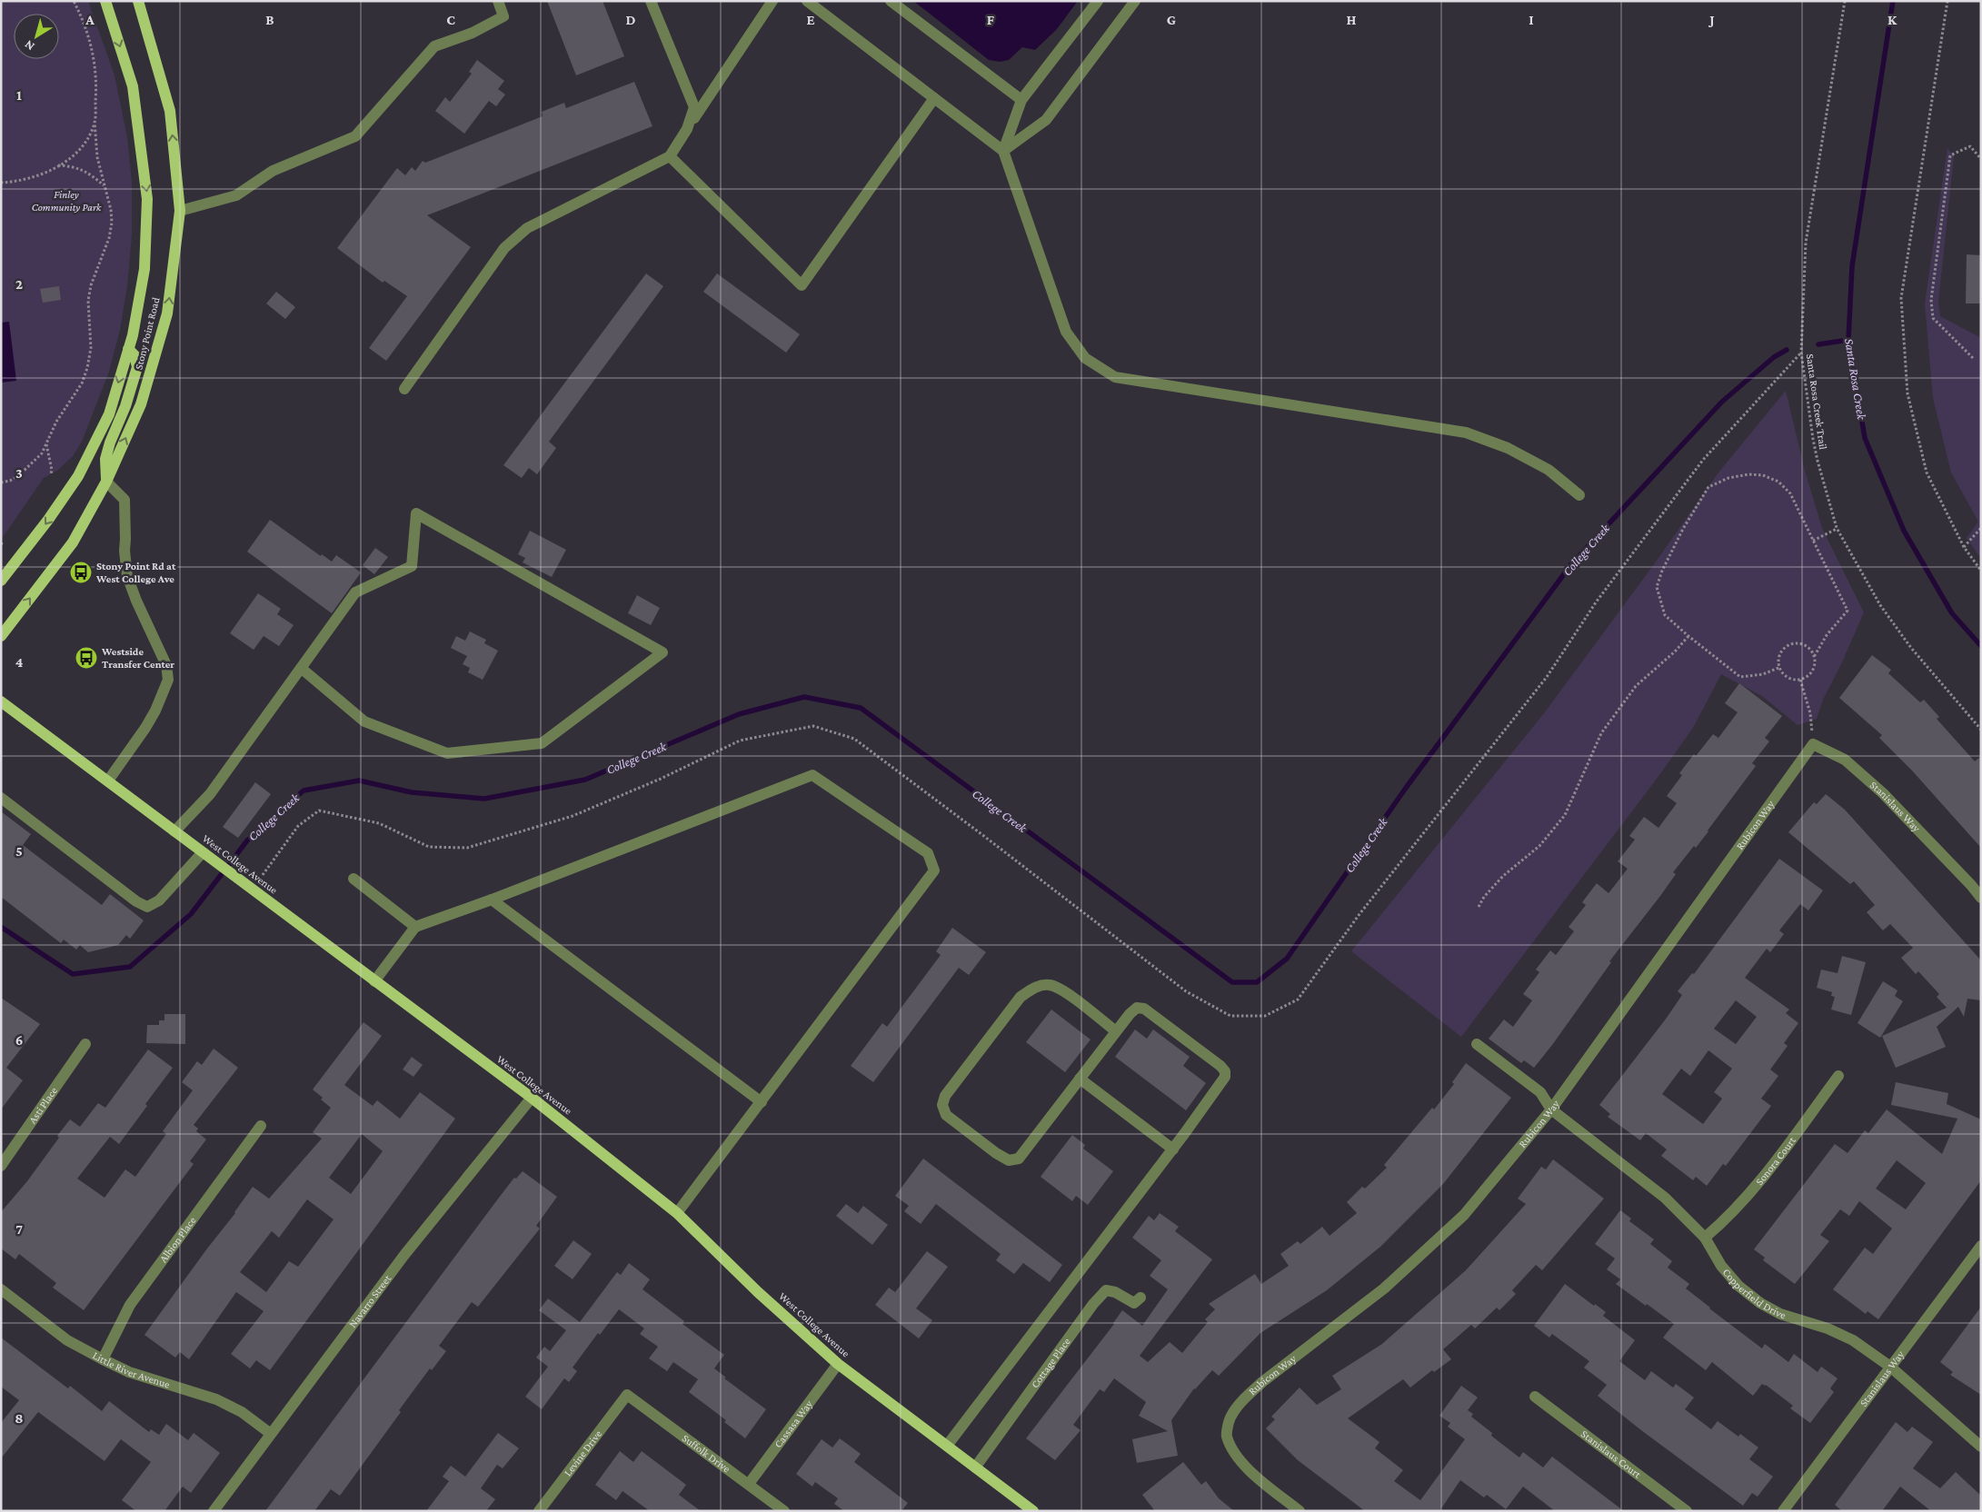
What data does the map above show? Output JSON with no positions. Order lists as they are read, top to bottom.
{
  "streets": {
    "main road": ["Stony Point Road", "West College Avenue"],
    "street": [
      "Stanislaus Way",
      "Rubicon Way",
      "Asti Place",
      "Sonora Court",
      "Albion Place",
      "Copperfield Drive",
      "Navarro Street",
      "Cottage Place",
      "Little River Avenue",
      "Cassasa Way",
      "Levine Drive",
      "Suffolk Drive",
      "Stanislaus Court"
    ],
    "path": ["Santa Rosa Creek Trail"]
  },
  "crossings": [
    ["Stanislaus Way", "Rubicon Way"],
    ["Stanislaus Way", "Copperfield Drive"],
    ["Rubicon Way", "Copperfield Drive"],
    ["West College Avenue", "Navarro Street"],
    ["West College Avenue", "Cottage Place"],
    ["West College Avenue", "Cassasa Way"],
    ["Sonora Court", "Copperfield Drive"],
    ["Albion Place", "Little River Avenue"],
    ["Navarro Street", "Little River Avenue"],
    ["Cassasa Way", "Suffolk Drive"],
    ["Levine Drive", "Suffolk Drive"]
  ],
  "water": ["Santa Rosa Creek", "College Creek"],
  "parks": ["Finley Community Park"],
  "places": {
    "bus stop": ["Stony Point Rd at West College Ave", "Westside Transfer Center"]
  },
  "north": "bottom left",
  "grid": {
    "columns": [
      "A",
      "B",
      "C",
      "D",
      "E",
      "F",
      "G",
      "H",
      "I",
      "J",
      "K"
    ],
    "rows": [
      "1",
      "2",
      "3",
      "4",
      "5",
      "6",
      "7",
      "8"
    ]
  }
}
